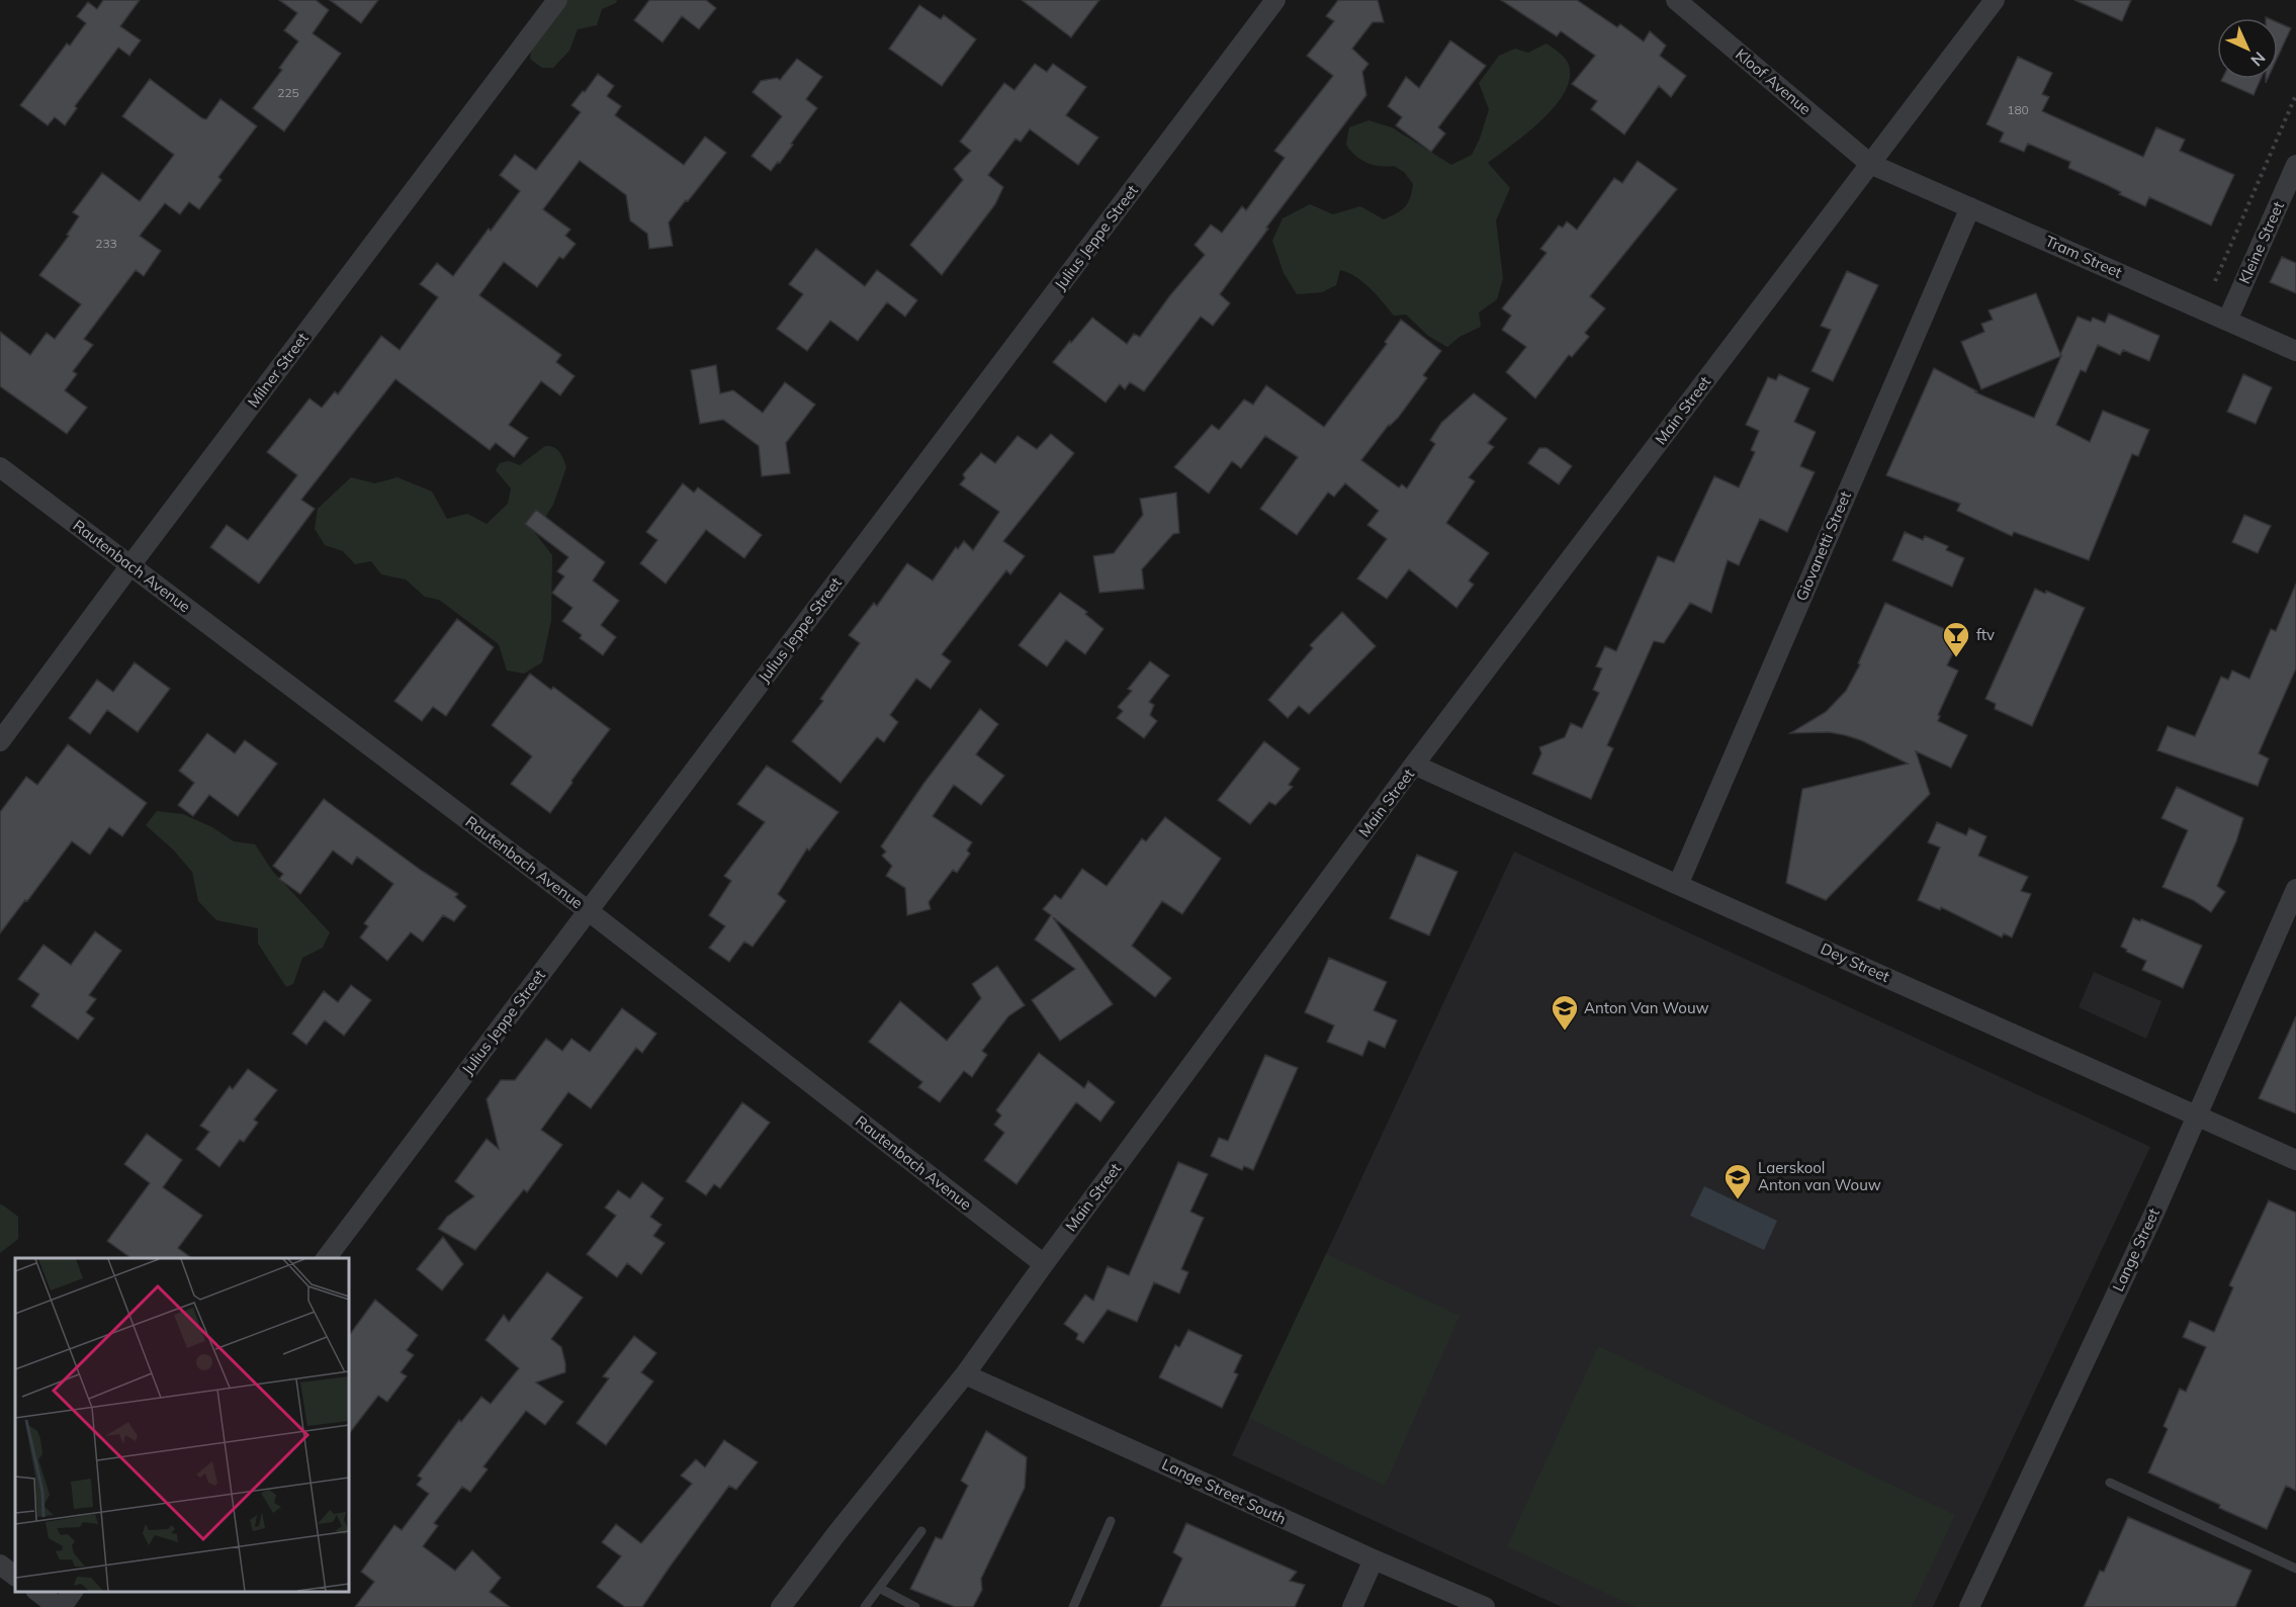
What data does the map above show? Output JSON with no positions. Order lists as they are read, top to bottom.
{
  "streets": {
    "street": [
      "Kloof Avenue",
      "Julius Jeppe Street",
      "Kleine Street",
      "Tram Street",
      "Milner Street",
      "Main Street",
      "Giovanetti Street",
      "Rautenbach Avenue",
      "Dey Street",
      "Lange Street",
      "Lange Street South"
    ]
  },
  "crossings": [
    ["Kloof Avenue", "Tram Street"],
    ["Kloof Avenue", "Main Street"],
    ["Julius Jeppe Street", "Rautenbach Avenue"],
    ["Kleine Street", "Tram Street"],
    ["Tram Street", "Main Street"],
    ["Tram Street", "Giovanetti Street"],
    ["Milner Street", "Rautenbach Avenue"],
    ["Main Street", "Rautenbach Avenue"],
    ["Main Street", "Dey Street"],
    ["Main Street", "Lange Street South"],
    ["Giovanetti Street", "Dey Street"],
    ["Dey Street", "Lange Street"]
  ],
  "places": {
    "bar": ["ftv"],
    "school or university": ["Anton Van Wouw", "Laerskool Anton van Wouw"]
  },
  "house_numbers": ["225", "180", "233"],
  "north": "bottom right"
}
